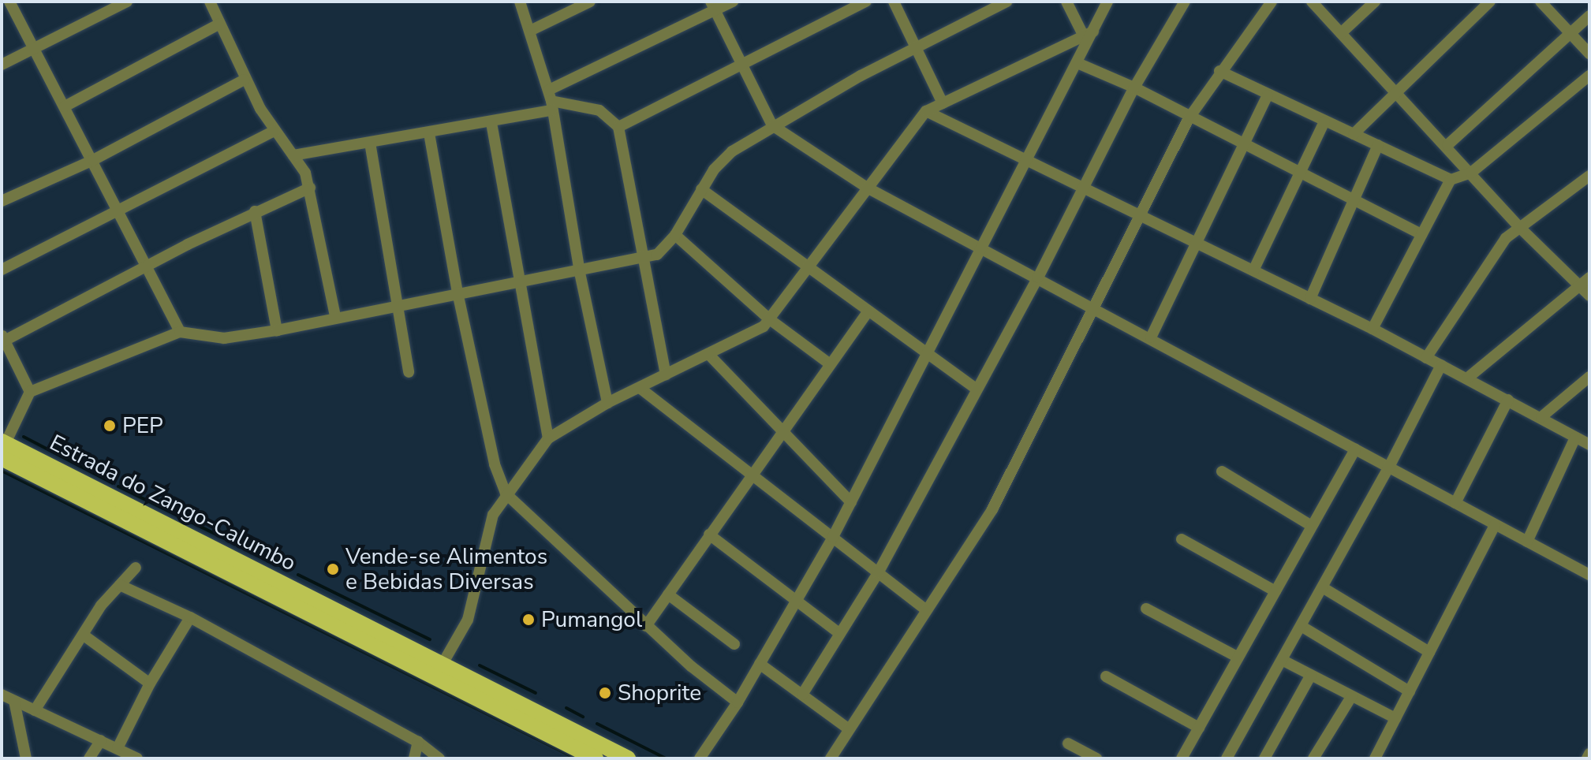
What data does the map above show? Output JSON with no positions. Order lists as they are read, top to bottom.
{
  "streets": {
    "main road": ["Estrada do Zango-Calumbo"]
  },
  "places": [
    "PEP",
    "Vende-se Alimentos e Bebidas Diversas",
    "Pumangol",
    "Shoprite"
  ]
}
